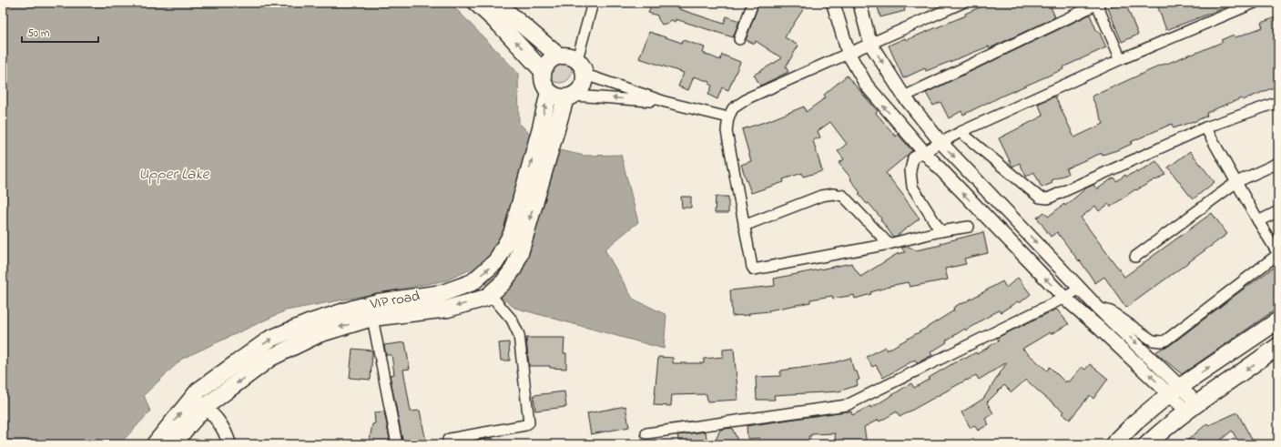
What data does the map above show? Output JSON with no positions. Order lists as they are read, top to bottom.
{
  "streets": {
    "main road": ["VIP road"]
  },
  "water": ["Upper Lake"],
  "scale_bar": "50 m"
}
